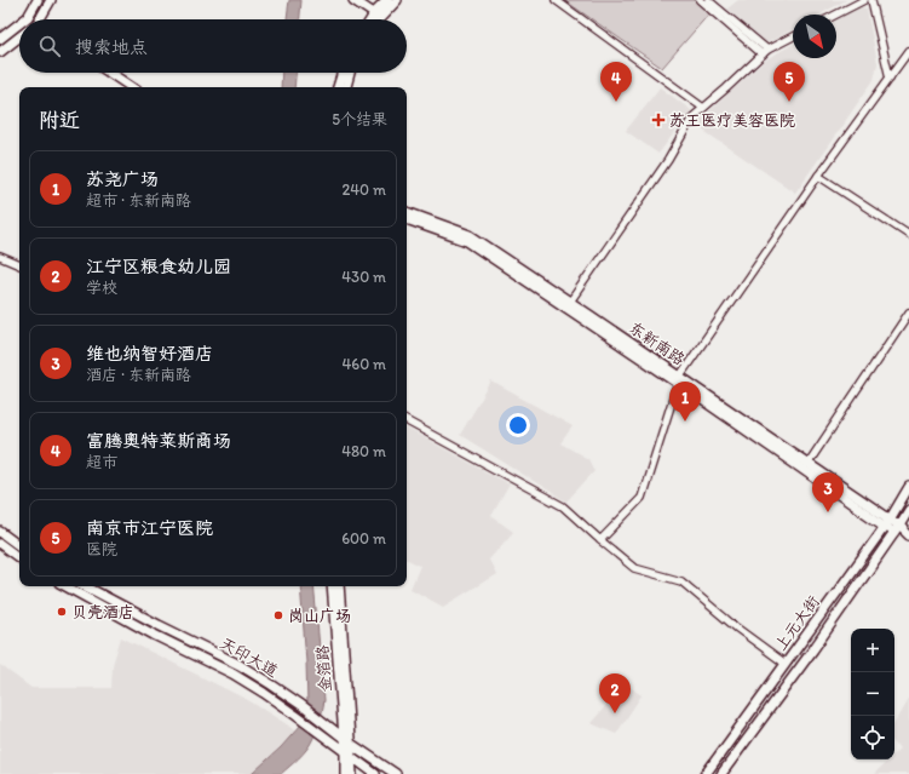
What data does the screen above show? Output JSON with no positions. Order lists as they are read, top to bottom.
{
  "streets": {
    "main road": [
      "东新南路",
      "上元大街",
      "天印大道",
      "金箔路"
    ]
  },
  "crossings": [
    ["东新南路", "上元大街"],
    ["天印大道", "金箔路"]
  ],
  "places": {
    "health": ["苏王医疗美容医院"],
    "other": ["贝壳酒店", "岗山广场"]
  },
  "north": "bottom right",
  "page": {
    "search": "搜索地点",
    "pins": [
      "4",
      "5",
      "1",
      "3",
      "2"
    ],
    "heading": ["附近", "5个结果"],
    "list": [
      {
        "mark": "1",
        "name": "苏尧广场",
        "note": "超市 · 东新南路",
        "value": "240 m"
      },
      {
        "mark": "2",
        "name": "江宁区粮食幼儿园",
        "note": "学校",
        "value": "430 m"
      },
      {
        "mark": "3",
        "name": "维也纳智好酒店",
        "note": "酒店 · 东新南路",
        "value": "460 m"
      },
      {
        "mark": "4",
        "name": "富腾奥特莱斯商场",
        "note": "超市",
        "value": "480 m"
      },
      {
        "mark": "5",
        "name": "南京市江宁医院",
        "note": "医院",
        "value": "600 m"
      }
    ],
    "map_buttons": ["+", "−"]
  }
}
